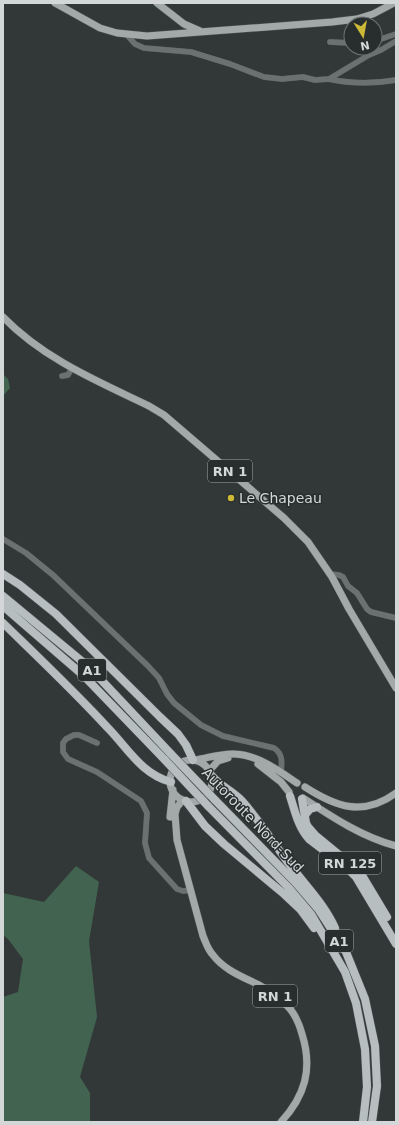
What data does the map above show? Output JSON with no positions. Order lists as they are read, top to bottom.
{
  "streets": {
    "highway": ["A1", "Autoroute Nord-Sud", "RN 125"],
    "main road": ["RN 1"]
  },
  "places": ["Le Chapeau"],
  "north": "bottom"
}
